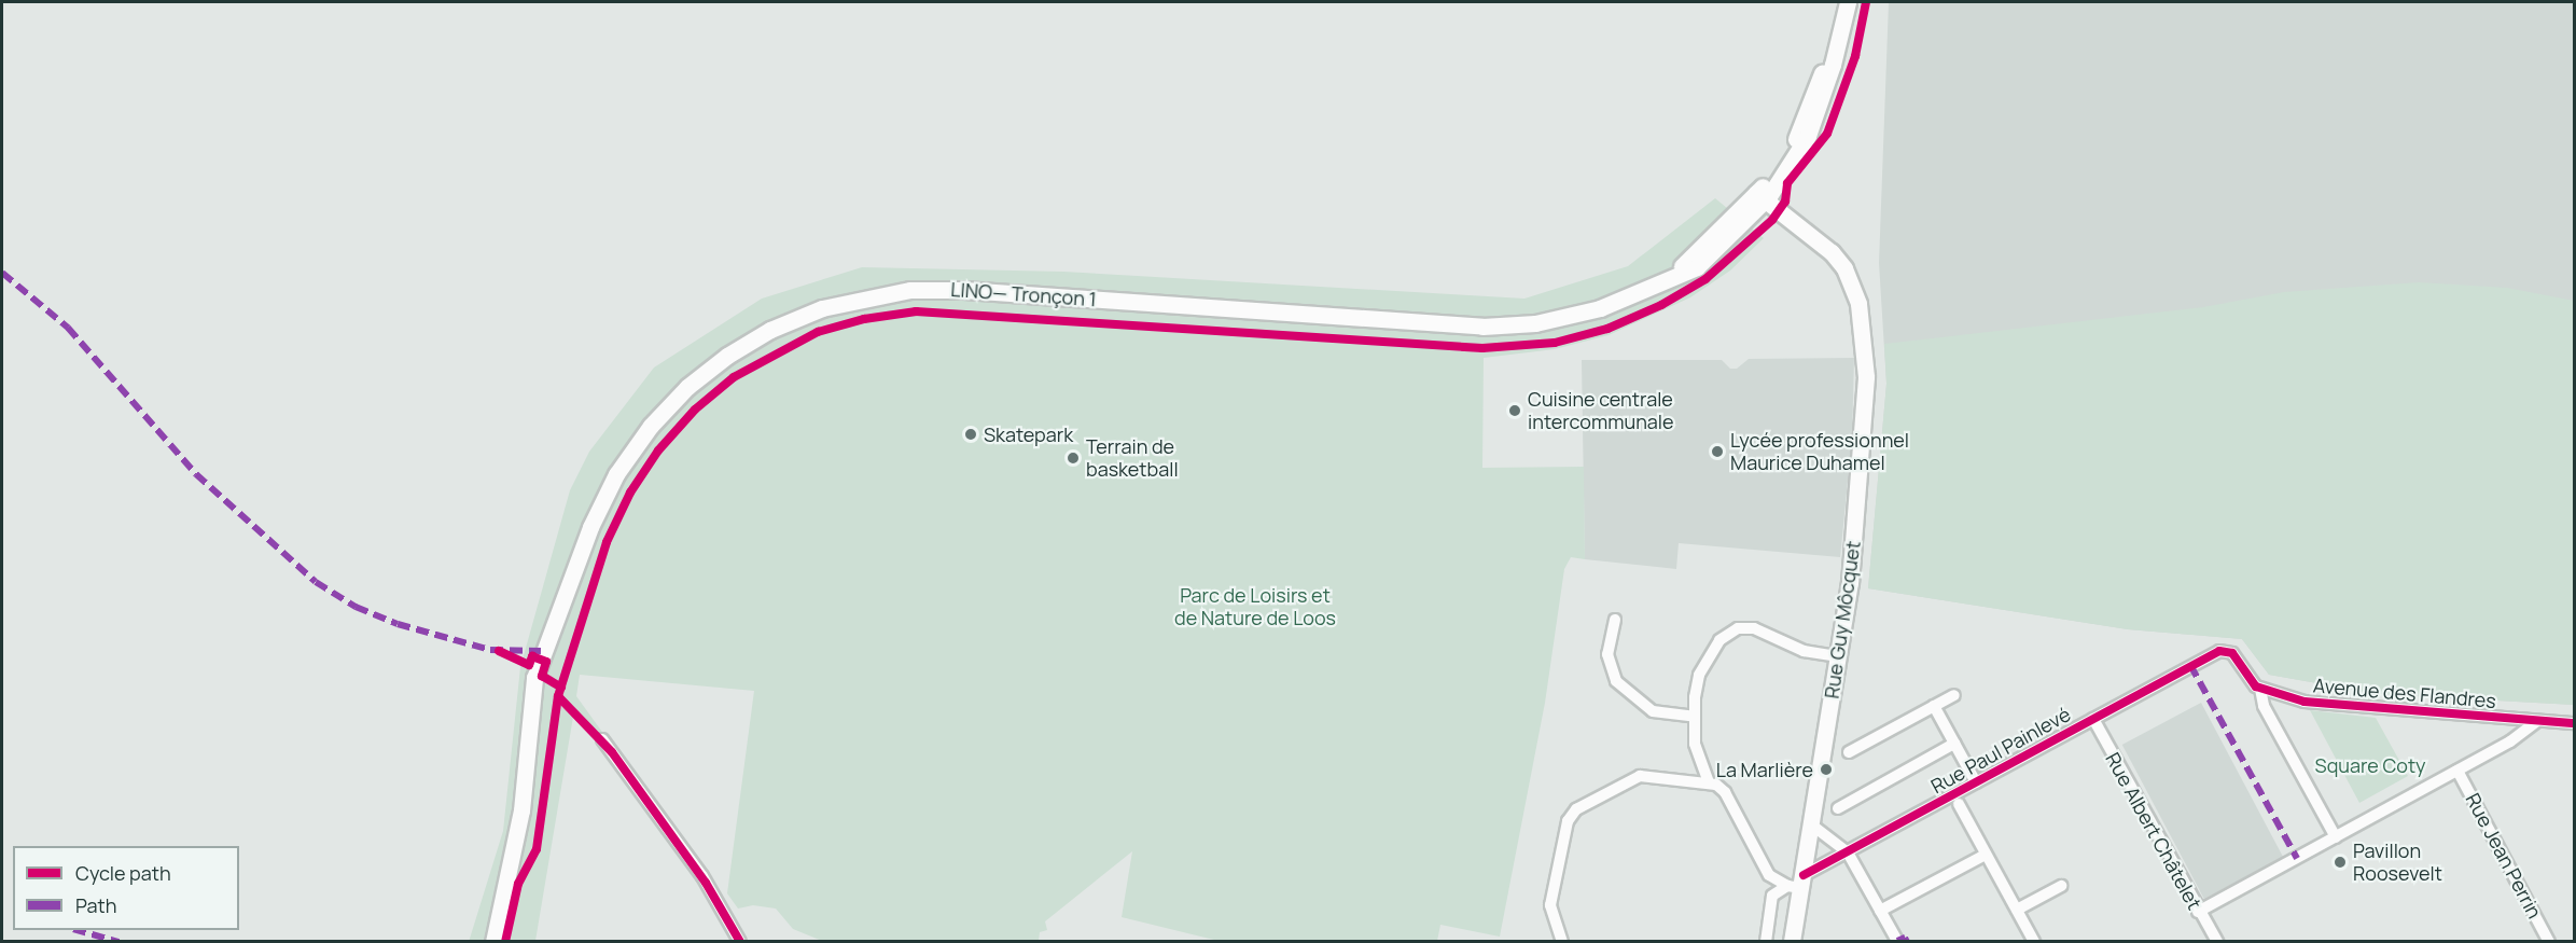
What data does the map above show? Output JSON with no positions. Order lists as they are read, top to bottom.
{
  "streets": {
    "main road": ["LINO— Tronçon 1", "Rue Guy Môcquet"],
    "street": [
      "Avenue des Flandres",
      "Rue Paul Painlevé",
      "Rue Albert Châtelet",
      "Rue Jean Perrin"
    ]
  },
  "crossings": [
    ["LINO— Tronçon 1", "Rue Guy Môcquet"],
    ["Rue Guy Môcquet", "Rue Paul Painlevé"],
    ["Avenue des Flandres", "Rue Paul Painlevé"],
    ["Rue Paul Painlevé", "Rue Albert Châtelet"]
  ],
  "parks": ["Parc de Loisirs et de Nature de Loos", "Square Coty"],
  "places": [
    "Cuisine centrale intercommunale",
    "Skatepark",
    "Lycée professionnel Maurice Duhamel",
    "Terrain de basketball",
    "La Marlière",
    "Pavillon Roosevelt"
  ],
  "legend": ["Cycle path", "Path"]
}
